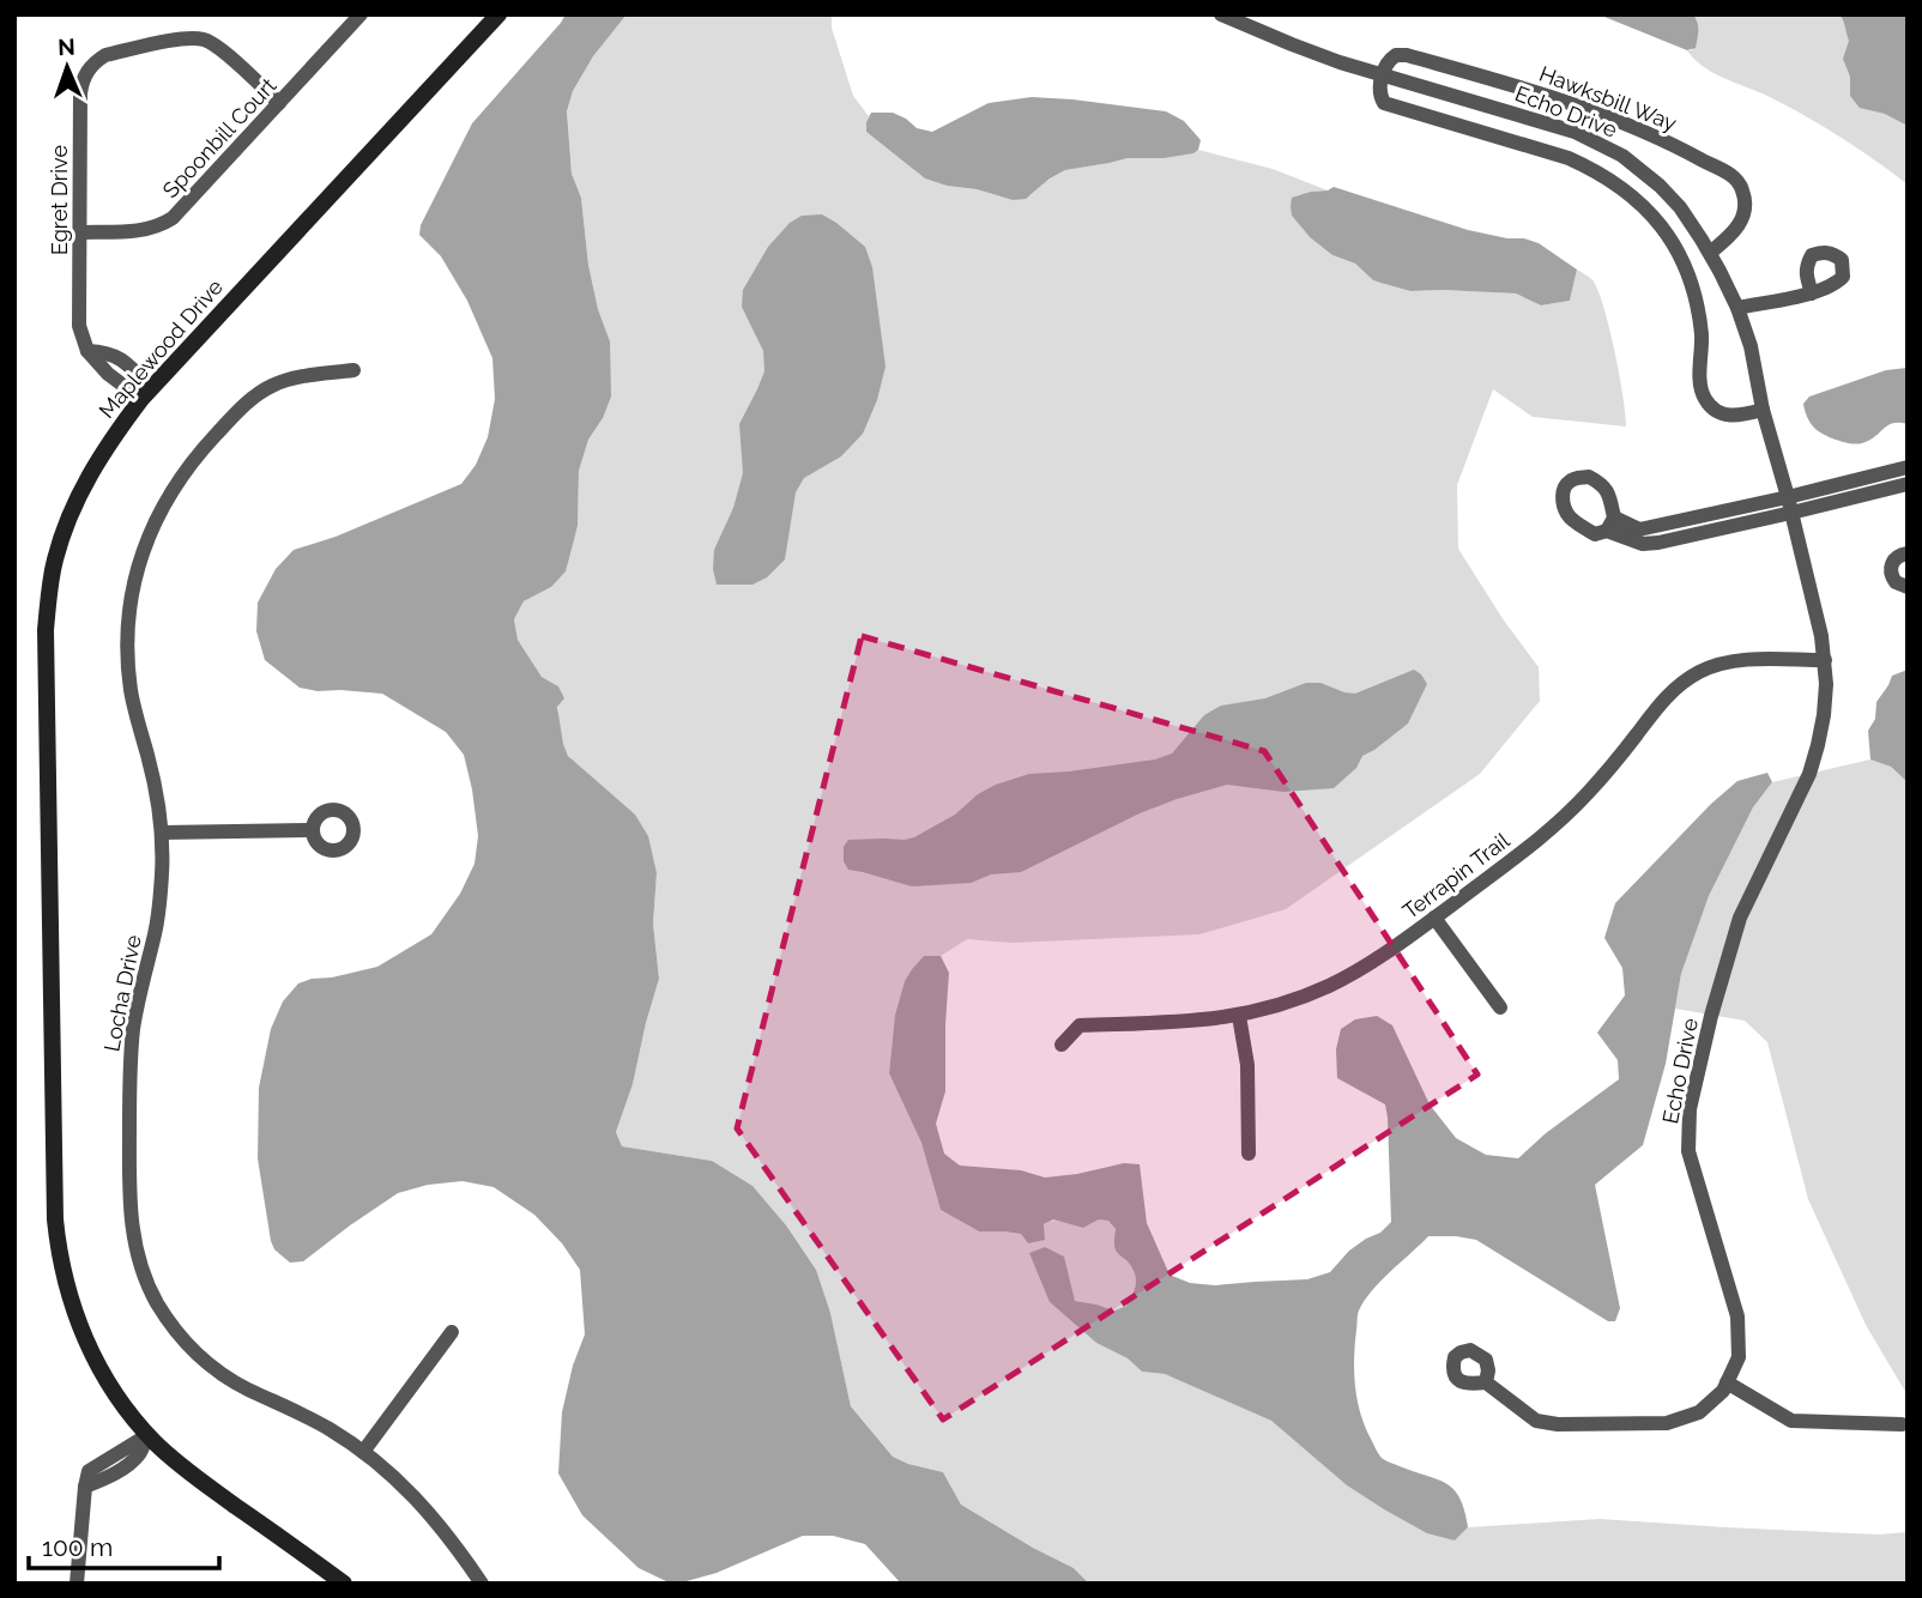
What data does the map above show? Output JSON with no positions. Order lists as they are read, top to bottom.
{
  "streets": {
    "street": [
      "Hawksbill Way",
      "Echo Drive",
      "Spoonbill Court",
      "Egret Drive",
      "Maplewood Drive",
      "Terrapin Trail",
      "Locha Drive"
    ]
  },
  "crossings": [
    ["Hawksbill Way", "Echo Drive"],
    ["Echo Drive", "Terrapin Trail"],
    ["Spoonbill Court", "Egret Drive"],
    ["Egret Drive", "Maplewood Drive"]
  ],
  "scale_bar": "100 m",
  "north": "top"
}
